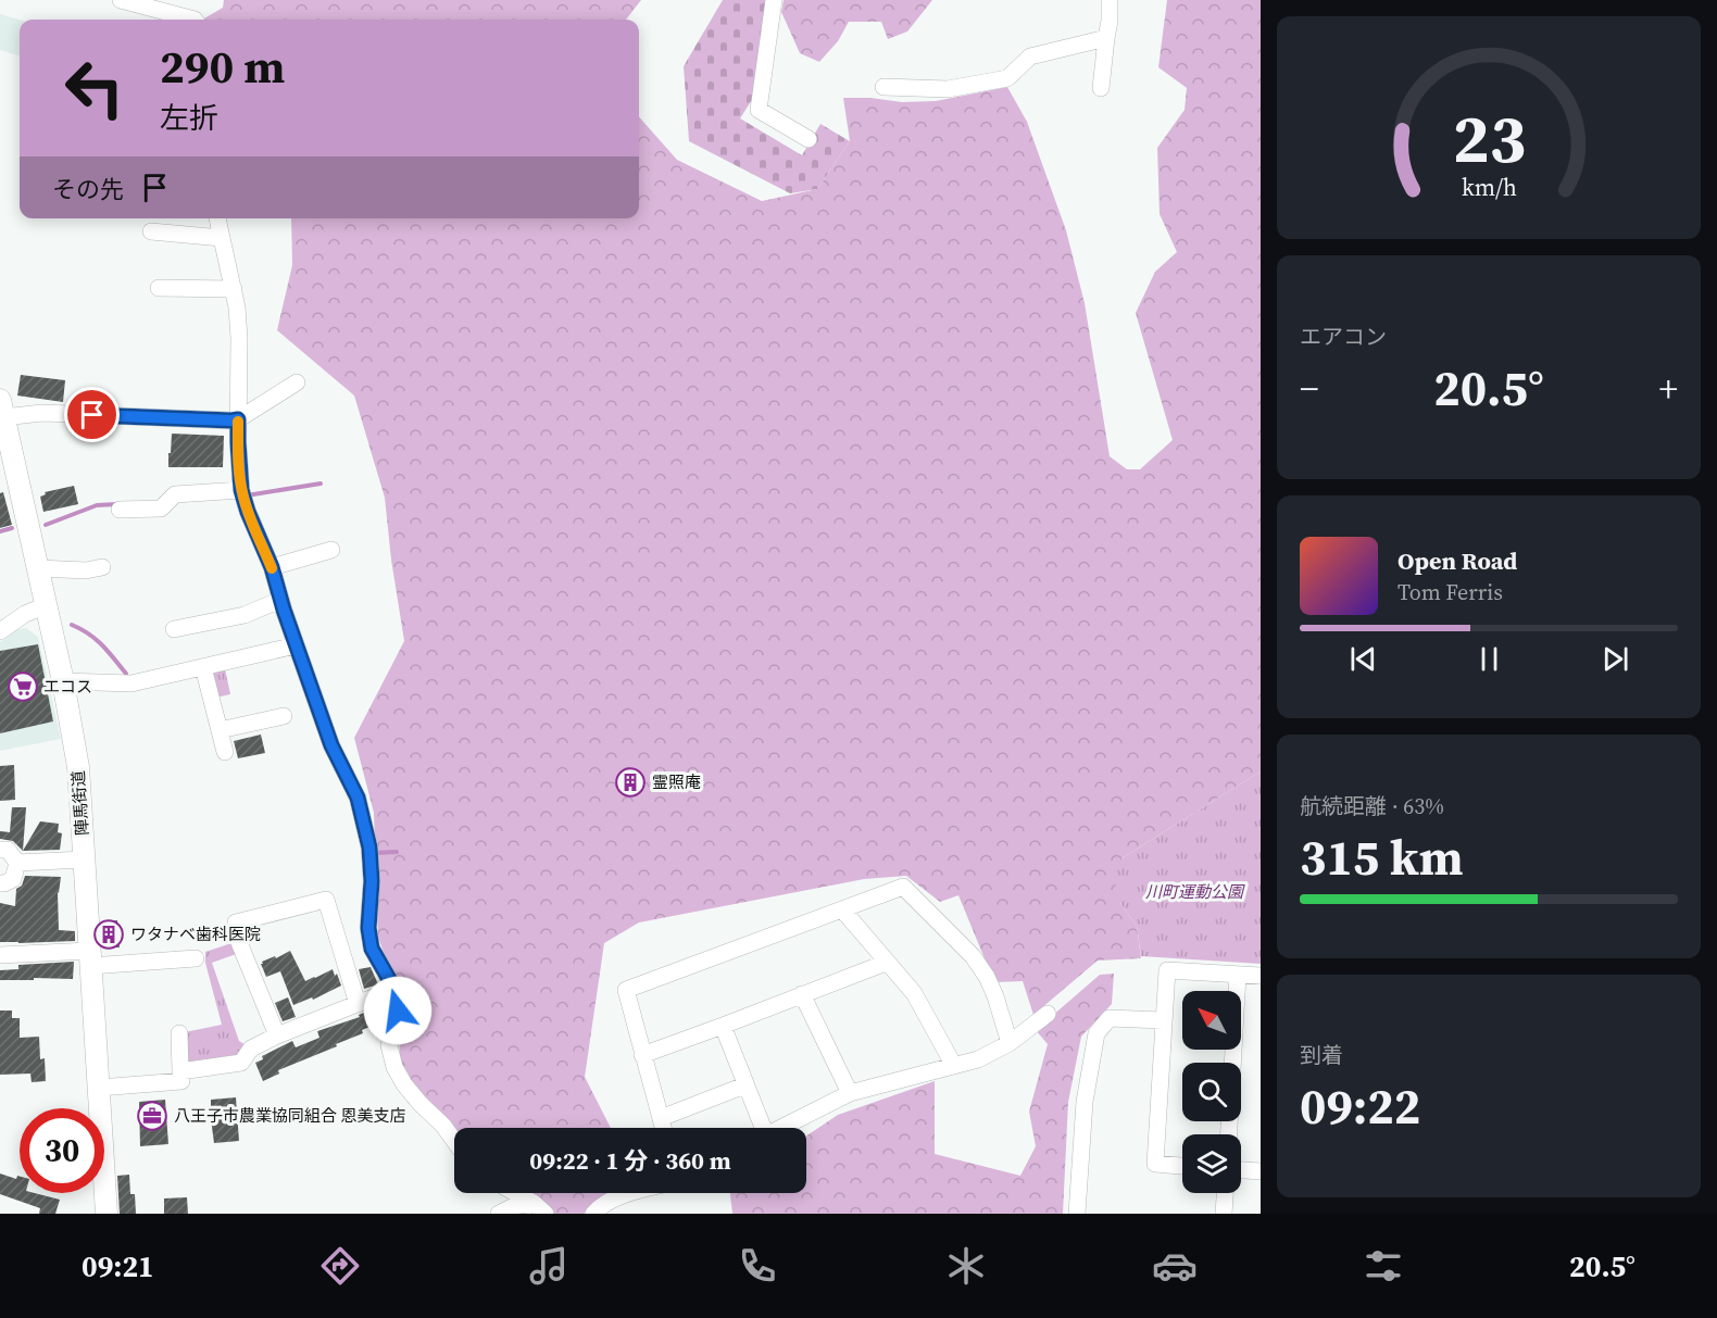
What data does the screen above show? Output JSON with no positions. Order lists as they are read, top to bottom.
{
  "streets": {
    "main road": ["陣馬街道"]
  },
  "parks": ["川町運動公園"],
  "places": {
    "supermarket": ["エコス"],
    "building": ["霊照庵", "ワタナベ歯科医院"],
    "office": ["八王子市農業協同組合 恩美支店"]
  },
  "north": "top left",
  "page": {
    "turn": ["290 m", "左折"],
    "then": "その先",
    "tile": [
      "エアコン",
      ["航続距離 · 63%", "315 km"],
      ["到着", "09:22"]
    ],
    "heat": ["−", "20.5°", "+"],
    "song": ["Open Road", "Tom Ferris"],
    "limit": "30",
    "trip": "09:22 · 1 分 · 360 m",
    "tabs": ["09:21", "20.5°"],
    "gauge": ["23", "km/h"]
  }
}
